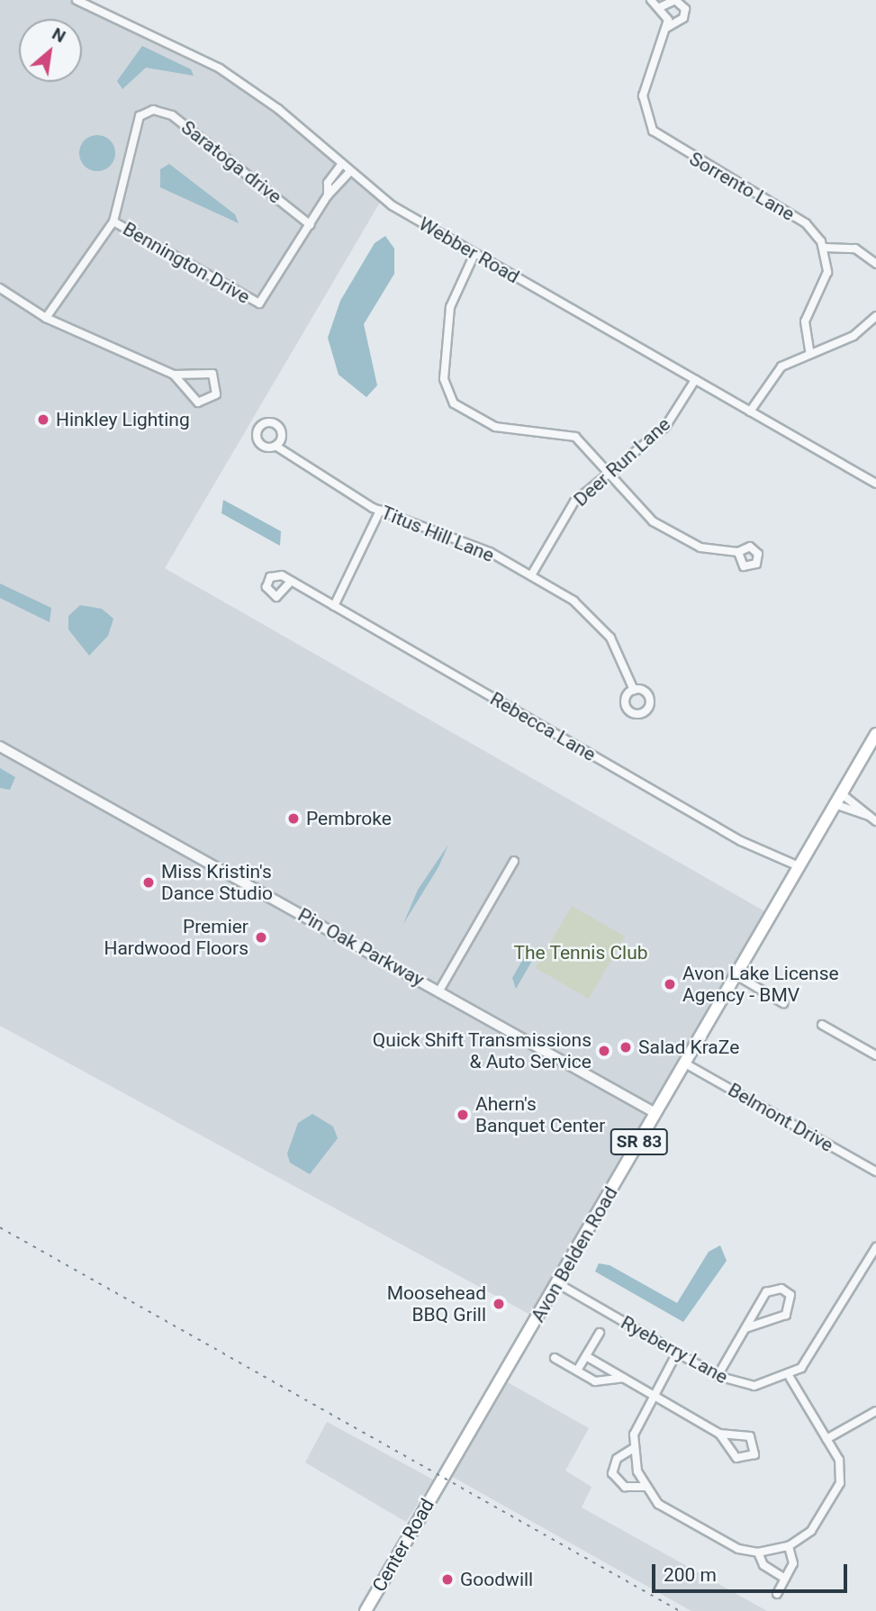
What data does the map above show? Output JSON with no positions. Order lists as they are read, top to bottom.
{
  "streets": {
    "main road": ["SR 83", "Avon Belden Road", "Center Road"],
    "street": [
      "Saratoga drive",
      "Sorrento Lane",
      "Webber Road",
      "Bennington Drive",
      "Deer Run Lane",
      "Titus Hill Lane",
      "Rebecca Lane",
      "Pin Oak Parkway",
      "Belmont Drive",
      "Ryeberry Lane"
    ]
  },
  "crossings": [
    ["Saratoga drive", "Bennington Drive"],
    ["Webber Road", "Deer Run Lane"],
    ["Deer Run Lane", "Titus Hill Lane"],
    ["Rebecca Lane", "Avon Belden Road"],
    ["Pin Oak Parkway", "Avon Belden Road"],
    ["Belmont Drive", "Avon Belden Road"],
    ["Avon Belden Road", "Ryeberry Lane"],
    ["Avon Belden Road", "Center Road"]
  ],
  "parks": ["The Tennis Club"],
  "places": [
    "Hinkley Lighting",
    "Pembroke",
    "Miss Kristin's Dance Studio",
    "Premier Hardwood Floors",
    "Avon Lake License Agency - BMV",
    "Salad KraZe",
    "Quick Shift Transmissions & Auto Service",
    "Ahern's Banquet Center",
    "Moosehead BBQ Grill",
    "Goodwill"
  ],
  "scale_bar": "200 m",
  "north": "top right"
}
